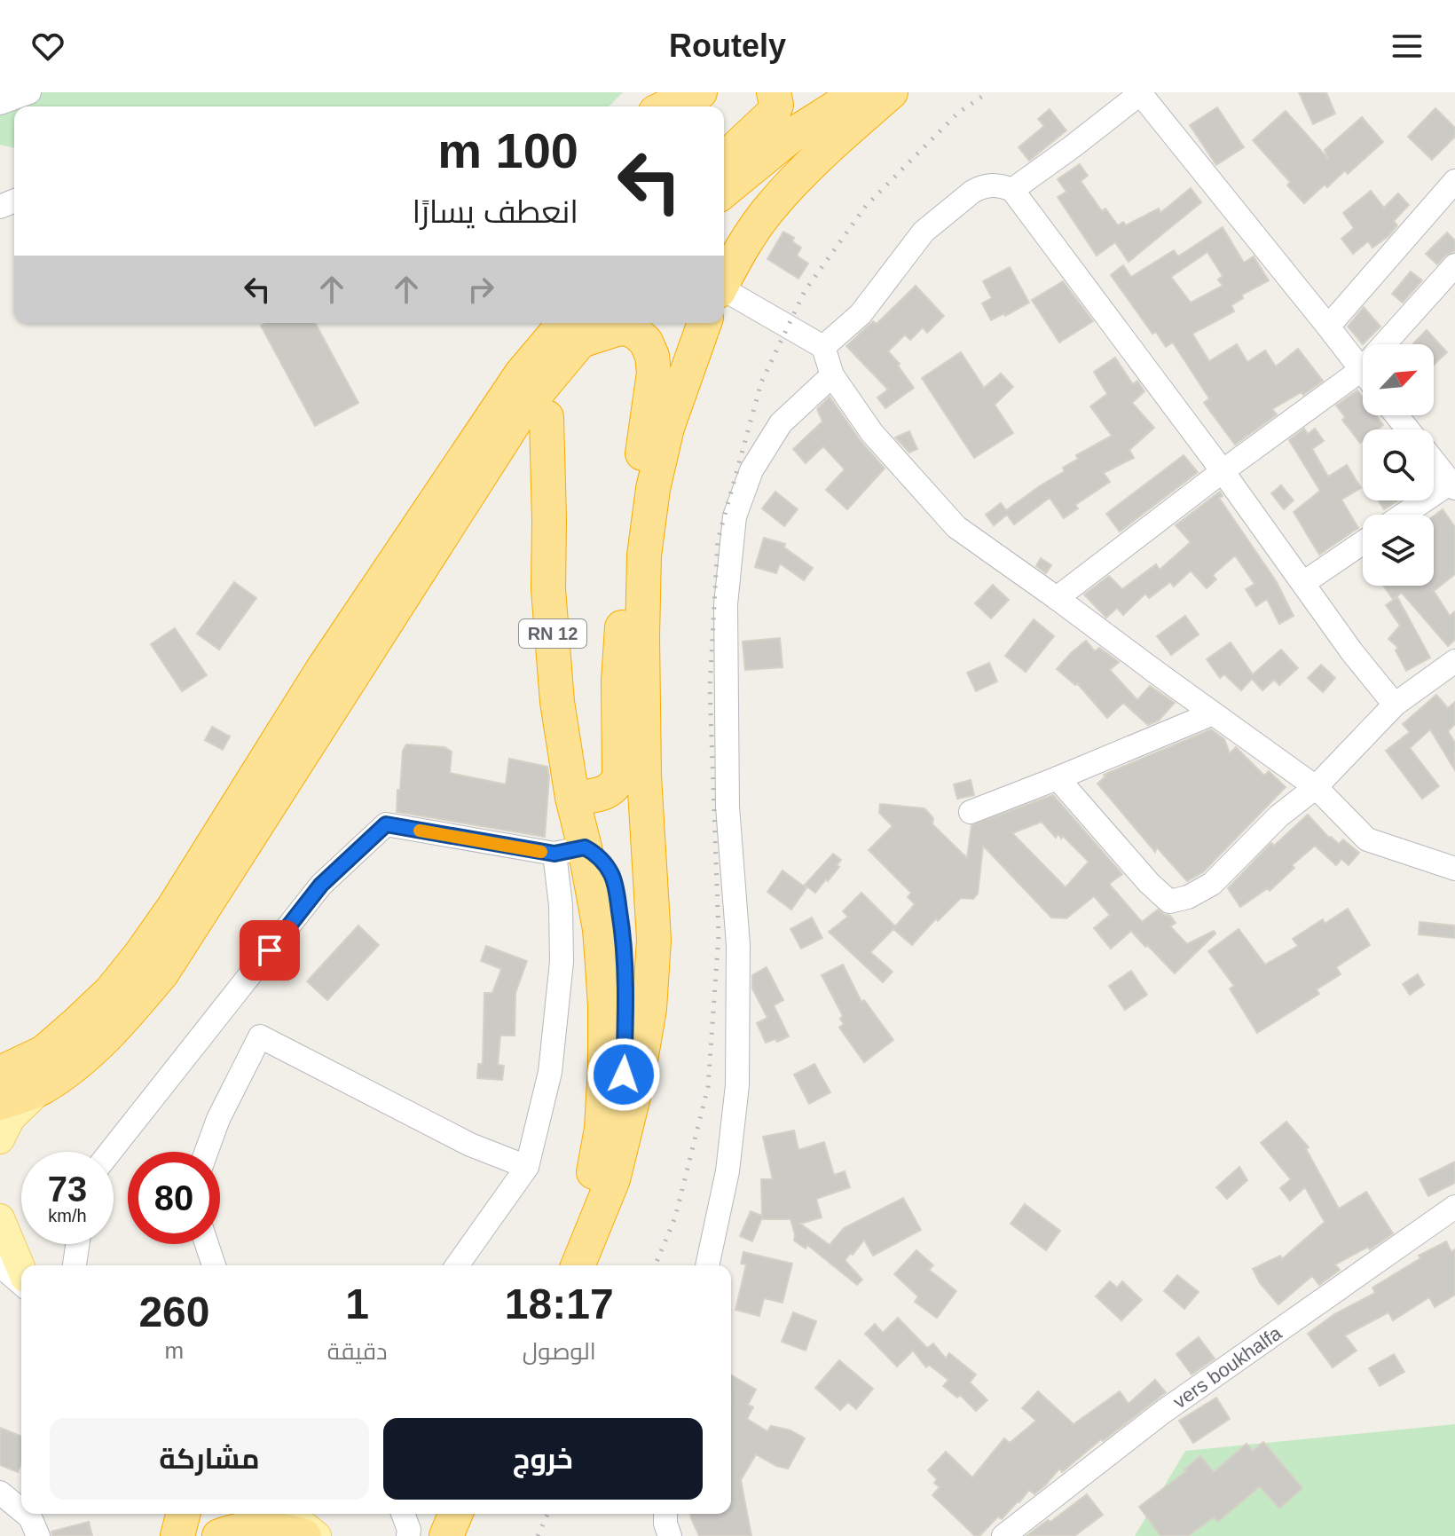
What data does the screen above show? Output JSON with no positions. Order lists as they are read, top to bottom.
{
  "streets": {
    "highway": ["RN 12"],
    "street": ["vers boukhalfa"]
  },
  "north": "top right",
  "page": {
    "header": "Routely",
    "turn": ["100 m", "انعطف يسارًا"],
    "speed": "73 km/h",
    "limit": "80",
    "eta": [
      "18:17",
      "الوصول",
      "1",
      "دقيقة",
      "260",
      "m"
    ],
    "buttons": ["خروج", "مشاركة"]
  }
}
